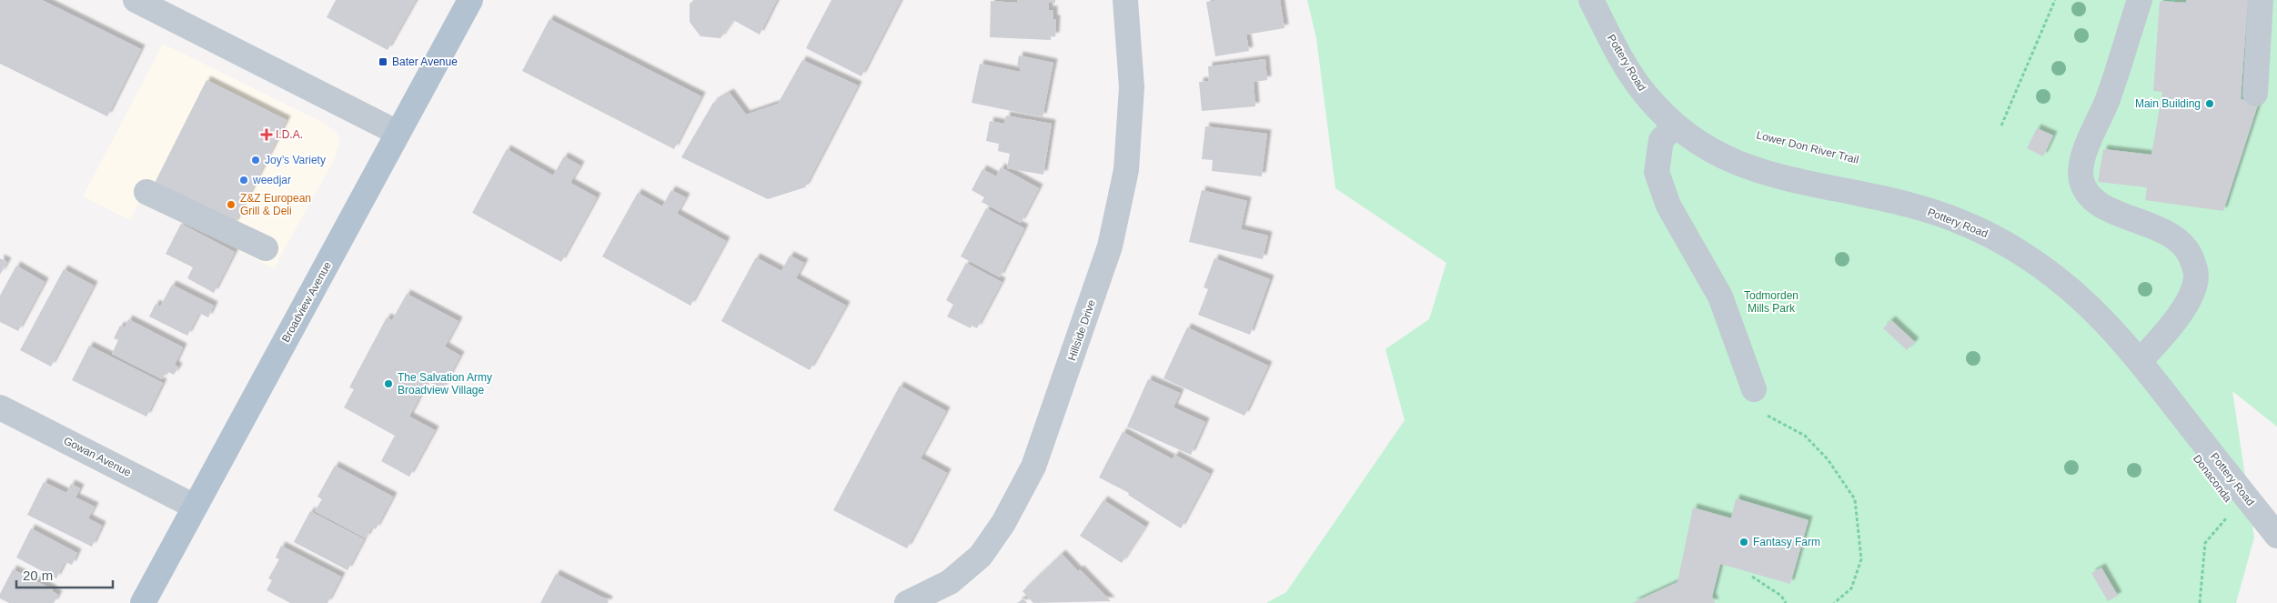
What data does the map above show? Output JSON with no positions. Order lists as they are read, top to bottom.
{
  "streets": {
    "main road": ["Broadview Avenue"],
    "street": ["Pottery Road", "Hillside Drive", "Gowan Avenue"],
    "path": ["Donaconda"]
  },
  "crossings": [
    ["Broadview Avenue", "Gowan Avenue"]
  ],
  "parks": ["Todmorden Mills Park"],
  "places": {
    "transit": ["Bater Avenue"],
    "other": [
      "Main Building",
      "Joy’s Variety",
      "weedjar",
      "Z&Z European Grill & Deli",
      "The Salvation Army Broadview Village",
      "Fantasy Farm"
    ],
    "health": ["I.D.A."]
  },
  "scale_bar": "20 m"
}
